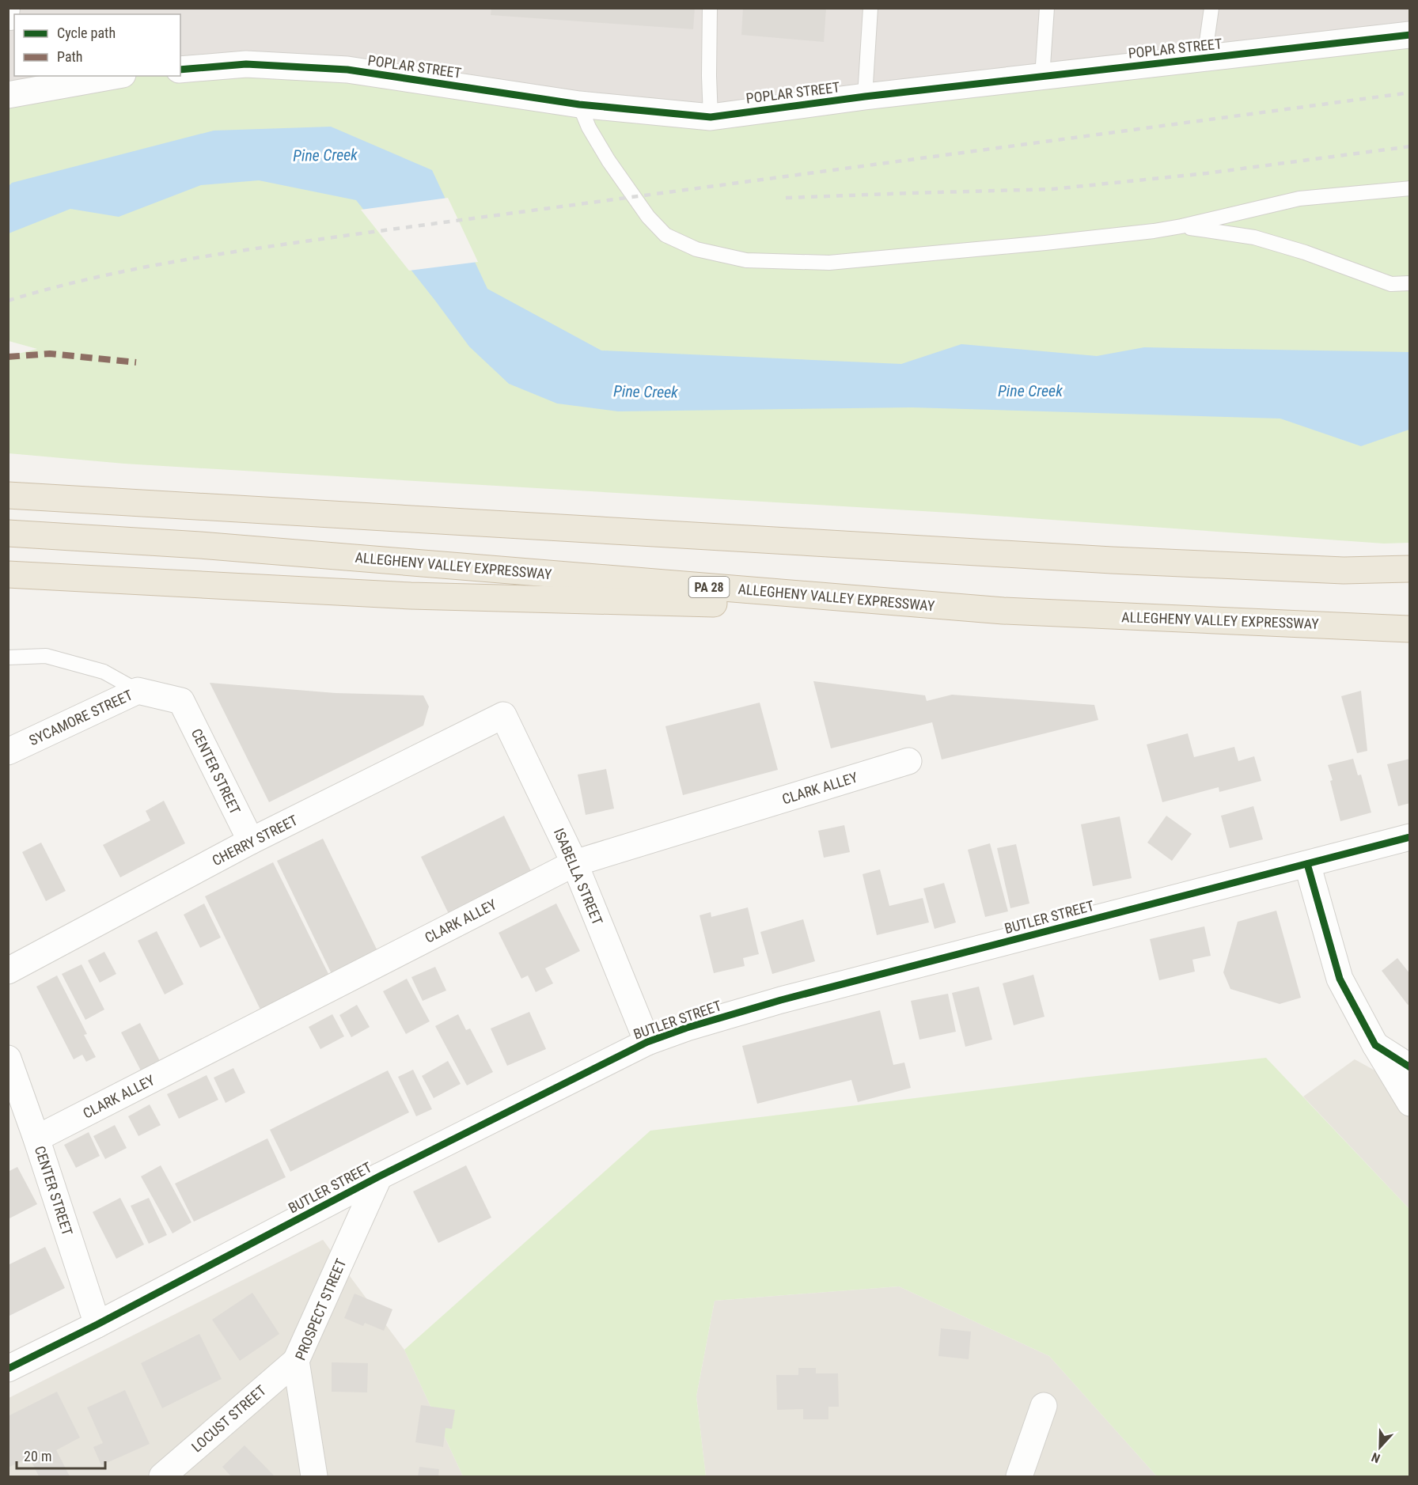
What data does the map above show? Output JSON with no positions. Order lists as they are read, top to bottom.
{
  "streets": {
    "highway": ["ALLEGHENY VALLEY EXPRESSWAY", "PA 28"],
    "street": [
      "POPLAR STREET",
      "SYCAMORE STREET",
      "CENTER STREET",
      "CLARK ALLEY",
      "CHERRY STREET",
      "ISABELLA STREET",
      "BUTLER STREET",
      "PROSPECT STREET",
      "LOCUST STREET"
    ]
  },
  "crossings": [
    ["SYCAMORE STREET", "CENTER STREET"],
    ["CENTER STREET", "CLARK ALLEY"],
    ["CENTER STREET", "CHERRY STREET"],
    ["CENTER STREET", "BUTLER STREET"],
    ["CLARK ALLEY", "ISABELLA STREET"],
    ["CHERRY STREET", "ISABELLA STREET"],
    ["ISABELLA STREET", "BUTLER STREET"],
    ["BUTLER STREET", "PROSPECT STREET"],
    ["PROSPECT STREET", "LOCUST STREET"]
  ],
  "water": ["Pine Creek"],
  "legend": ["Cycle path", "Path"],
  "scale_bar": "20 m",
  "north": "bottom"
}
